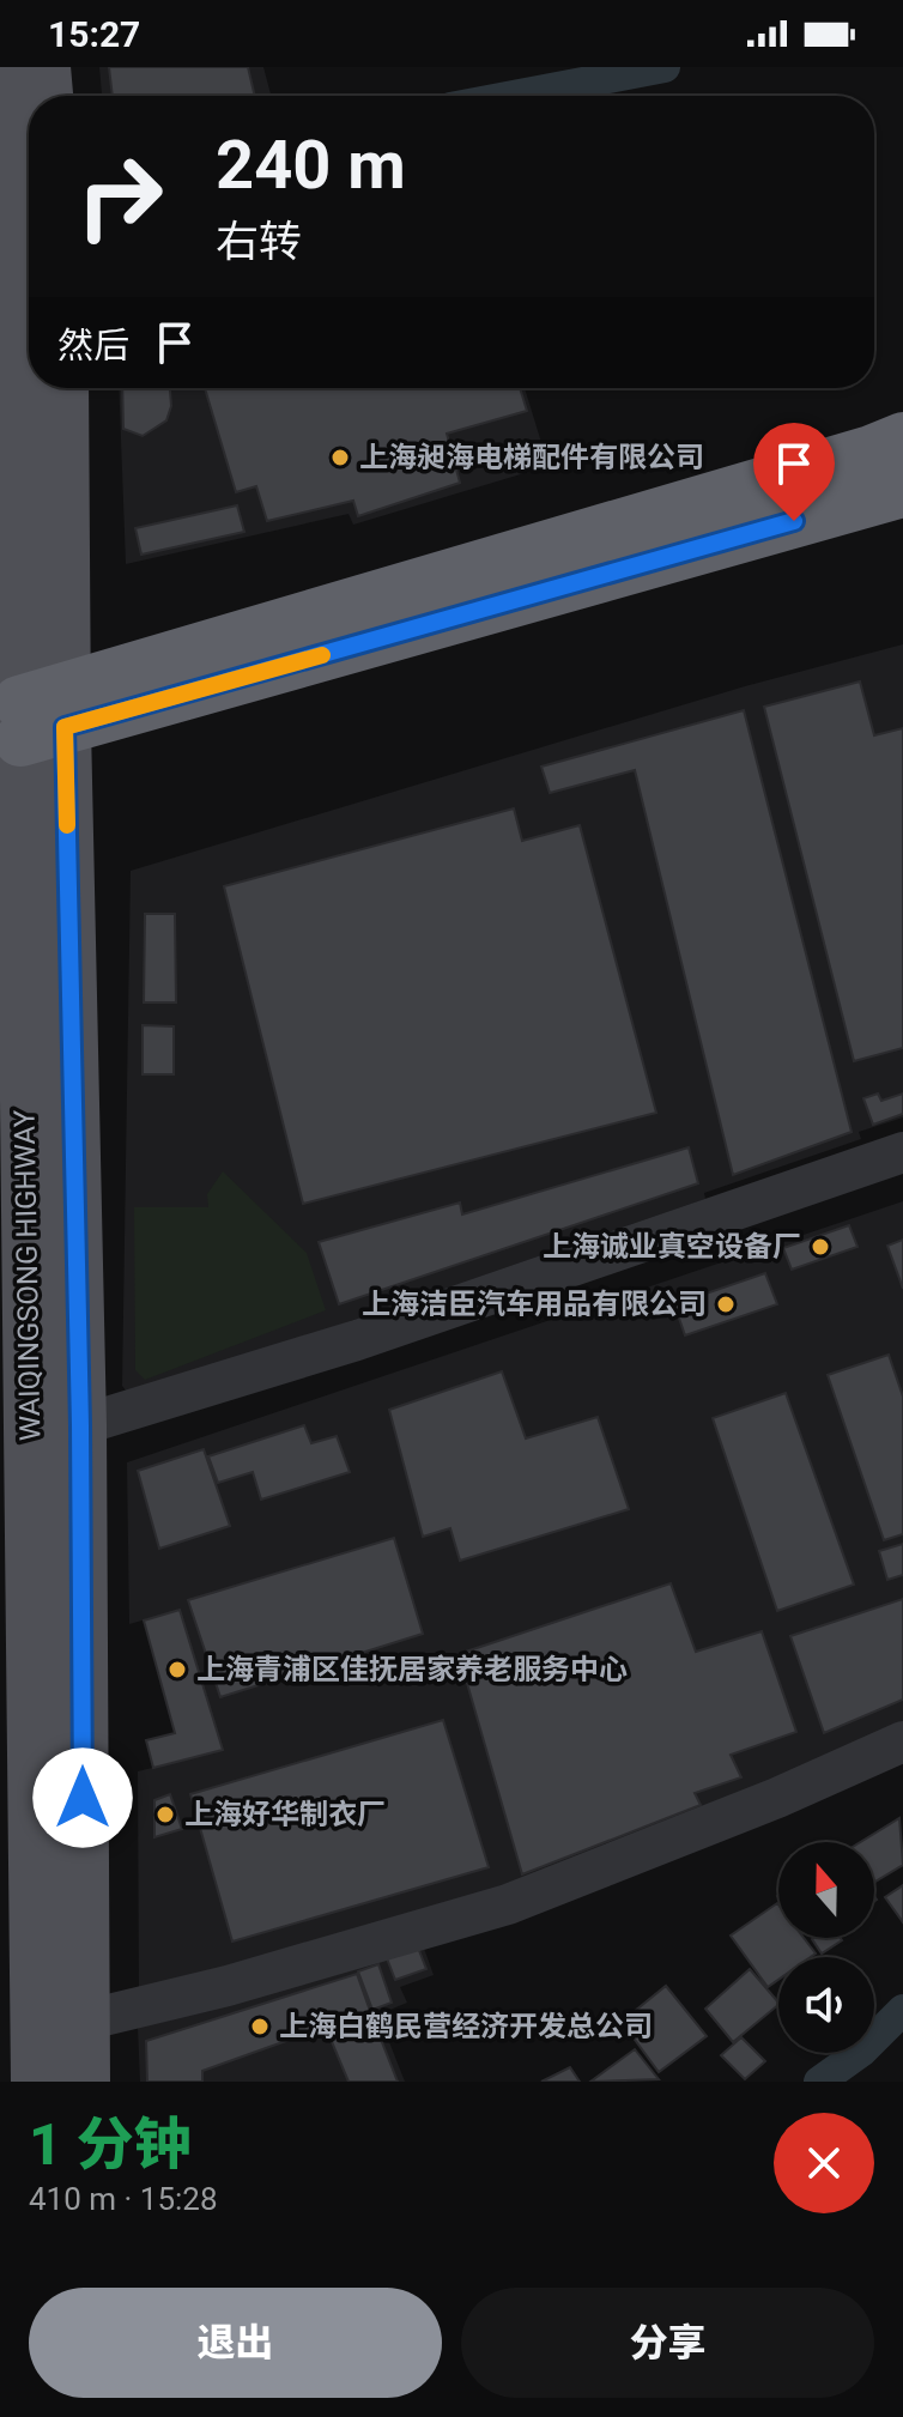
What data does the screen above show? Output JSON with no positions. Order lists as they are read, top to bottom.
{
  "streets": {
    "main road": ["WAIQINGSONG HIGHWAY"]
  },
  "places": [
    "上海昶海电梯配件有限公司",
    "上海诚业真空设备厂",
    "上海洁臣汽车用品有限公司",
    "上海青浦区佳抚居家养老服务中心",
    "上海好华制衣厂",
    "上海白鹤民营经济开发总公司"
  ],
  "north": "top",
  "page": {
    "status": "15:27",
    "turn": ["240 m", "右转"],
    "then": "然后",
    "heading": ["1 分钟", "410 m · 15:28"],
    "buttons": ["退出", "分享"]
  }
}
